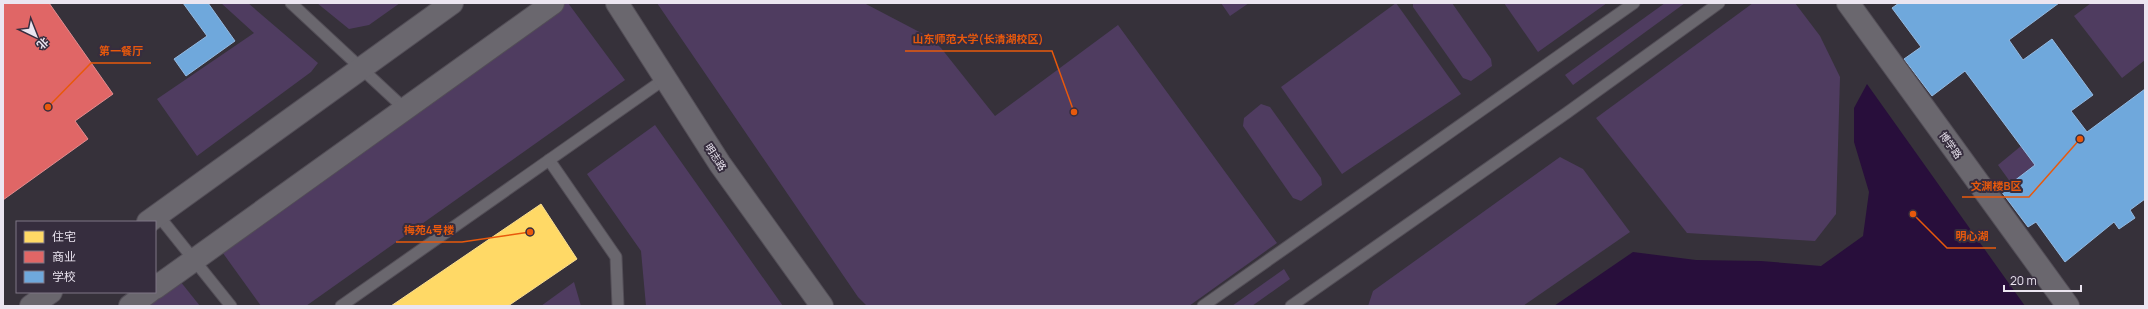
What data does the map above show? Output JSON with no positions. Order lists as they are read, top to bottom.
{
  "streets": {
    "street": ["博学路", "明志路"]
  },
  "places": [
    "第一餐厅",
    "山东师范大学(长清湖校区)",
    "文渊楼B区",
    "明心湖",
    "梅苑4号楼"
  ],
  "legend": ["住宅", "商业", "学校"],
  "scale_bar": "20 m",
  "north": "bottom right"
}
